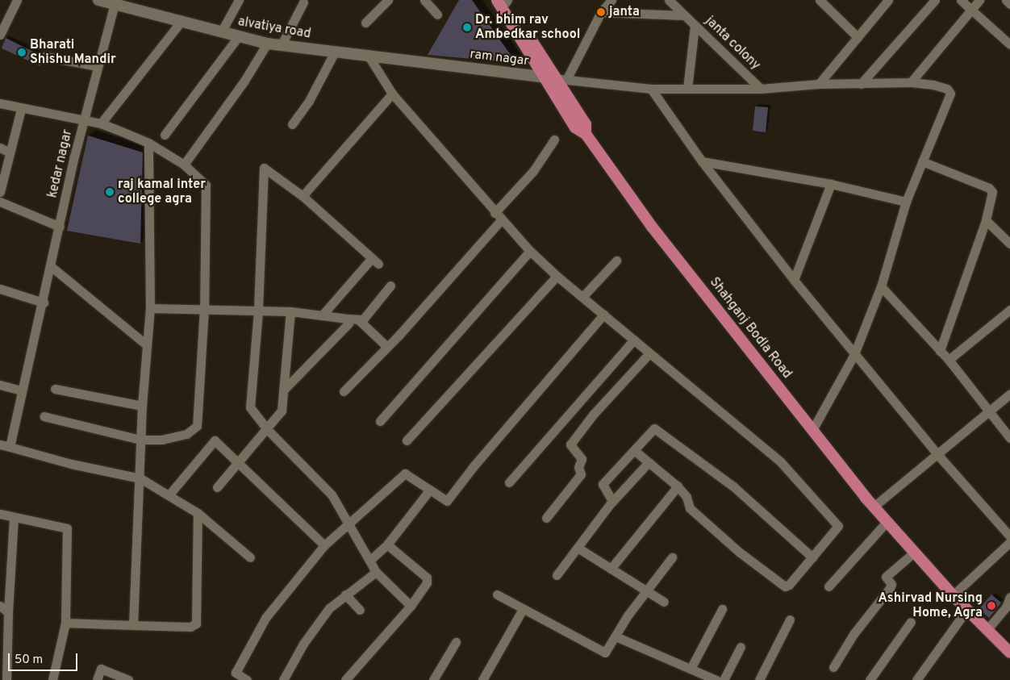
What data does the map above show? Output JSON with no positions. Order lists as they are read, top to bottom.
{
  "streets": {
    "main road": ["Shahganj Bodla Road"],
    "street": [
      "alvatiya road",
      "janta colony",
      "ram nagar",
      "kedar nagar"
    ]
  },
  "crossings": [
    ["alvatiya road", "ram nagar"],
    ["alvatiya road", "kedar nagar"],
    ["ram nagar", "Shahganj Bodla Road"]
  ],
  "places": [
    "janta",
    "Dr. bhim rav Ambedkar school",
    "Bharati Shishu Mandir",
    "raj kamal inter college agra",
    "Ashirvad Nursing Home, Agra"
  ],
  "scale_bar": "50 m"
}
